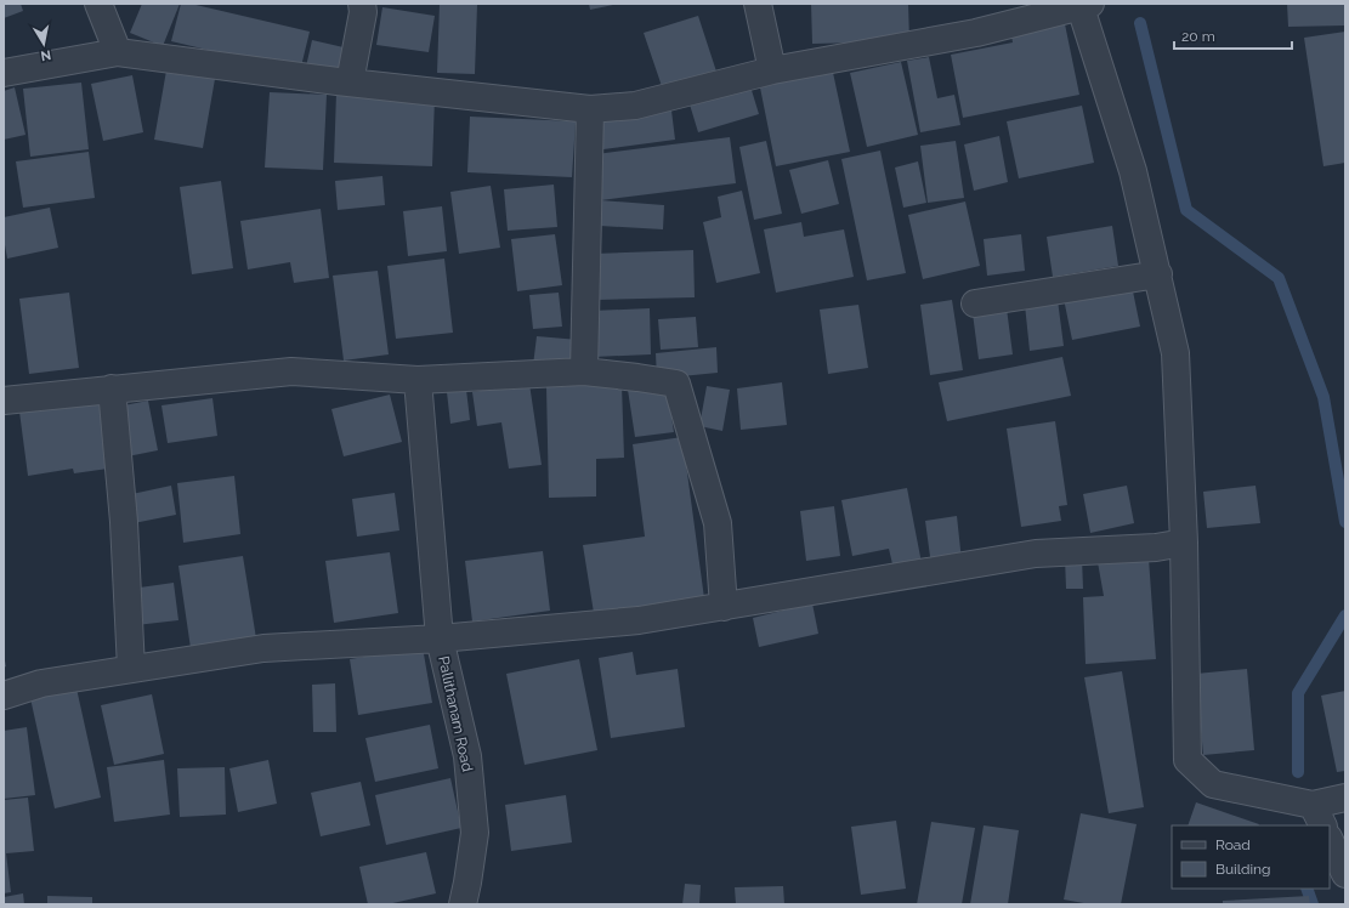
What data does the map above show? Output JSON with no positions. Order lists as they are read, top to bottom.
{
  "streets": {
    "street": ["Pallithanam Road"]
  },
  "legend": ["Road", "Building"],
  "scale_bar": "20 m",
  "north": "bottom"
}
